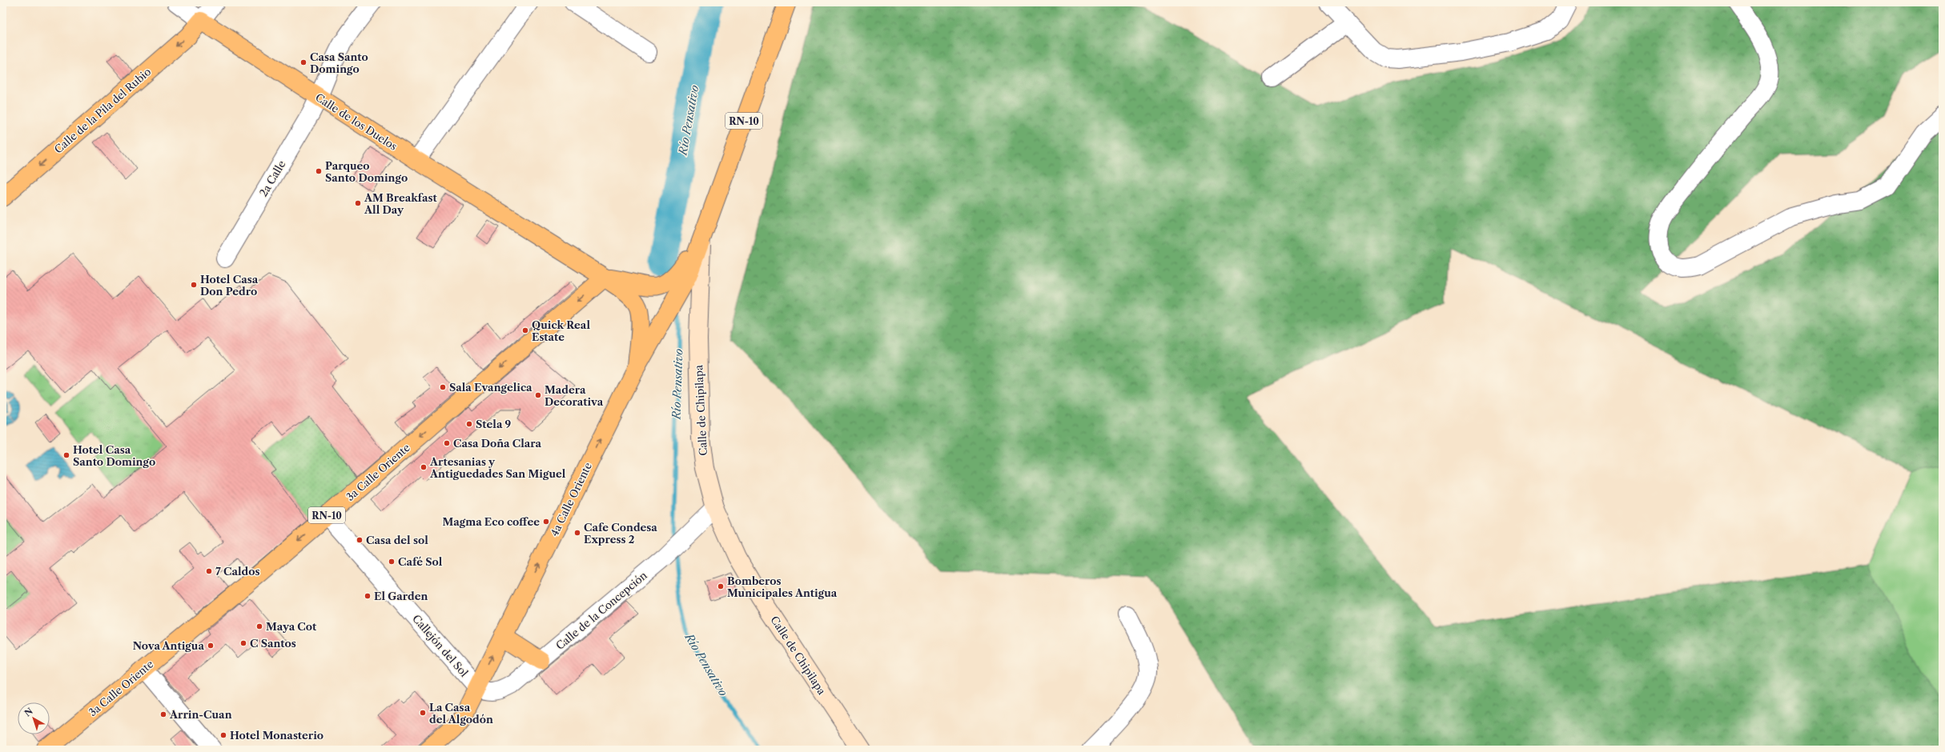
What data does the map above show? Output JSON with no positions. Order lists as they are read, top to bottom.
{
  "streets": {
    "main road": [
      "Calle de la Pila del Rubio",
      "RN-10",
      "Calle de los Duelos",
      "Calle de Chipilapa",
      "3a Calle Oriente",
      "4a Calle Oriente"
    ],
    "street": ["2a Calle", "Calle de la Concepción", "Callejón del Sol"]
  },
  "crossings": [
    ["Calle de la Pila del Rubio", "Calle de los Duelos"],
    ["RN-10", "Calle de los Duelos"],
    ["RN-10", "Calle de Chipilapa"],
    ["RN-10", "4a Calle Oriente"],
    ["Calle de los Duelos", "2a Calle"],
    ["Calle de los Duelos", "Calle de Chipilapa"],
    ["Calle de los Duelos", "3a Calle Oriente"],
    ["Calle de los Duelos", "4a Calle Oriente"],
    ["Calle de Chipilapa", "4a Calle Oriente"],
    ["Calle de Chipilapa", "Calle de la Concepción"],
    ["3a Calle Oriente", "Callejón del Sol"],
    ["4a Calle Oriente", "Calle de la Concepción"],
    ["4a Calle Oriente", "Callejón del Sol"],
    ["Calle de la Concepción", "Callejón del Sol"]
  ],
  "one_way": ["Calle de la Pila del Rubio", "3a Calle Oriente", "4a Calle Oriente"],
  "water": ["Río Pensativo"],
  "places": [
    "Casa Santo Domingo",
    "Parqueo Santo Domingo",
    "AM Breakfast All Day",
    "Hotel Casa Don Pedro",
    "Quick Real Estate",
    "Sala Evangelica",
    "Madera Decorativa",
    "Stela 9",
    "Casa Doña Clara",
    "Hotel Casa Santo Domingo",
    "Artesanias y Antiguedades San Miguel",
    "Magma Eco coffee",
    "Cafe Condesa Express 2",
    "Casa del sol",
    "Café Sol",
    "7 Caldos",
    "Bomberos Municipales Antigua",
    "El Garden",
    "Maya Cot",
    "C Santos",
    "Nova Antigua",
    "La Casa del Algodón",
    "Arrin-Cuan",
    "Hotel Monasterio"
  ],
  "north": "top left"
}
